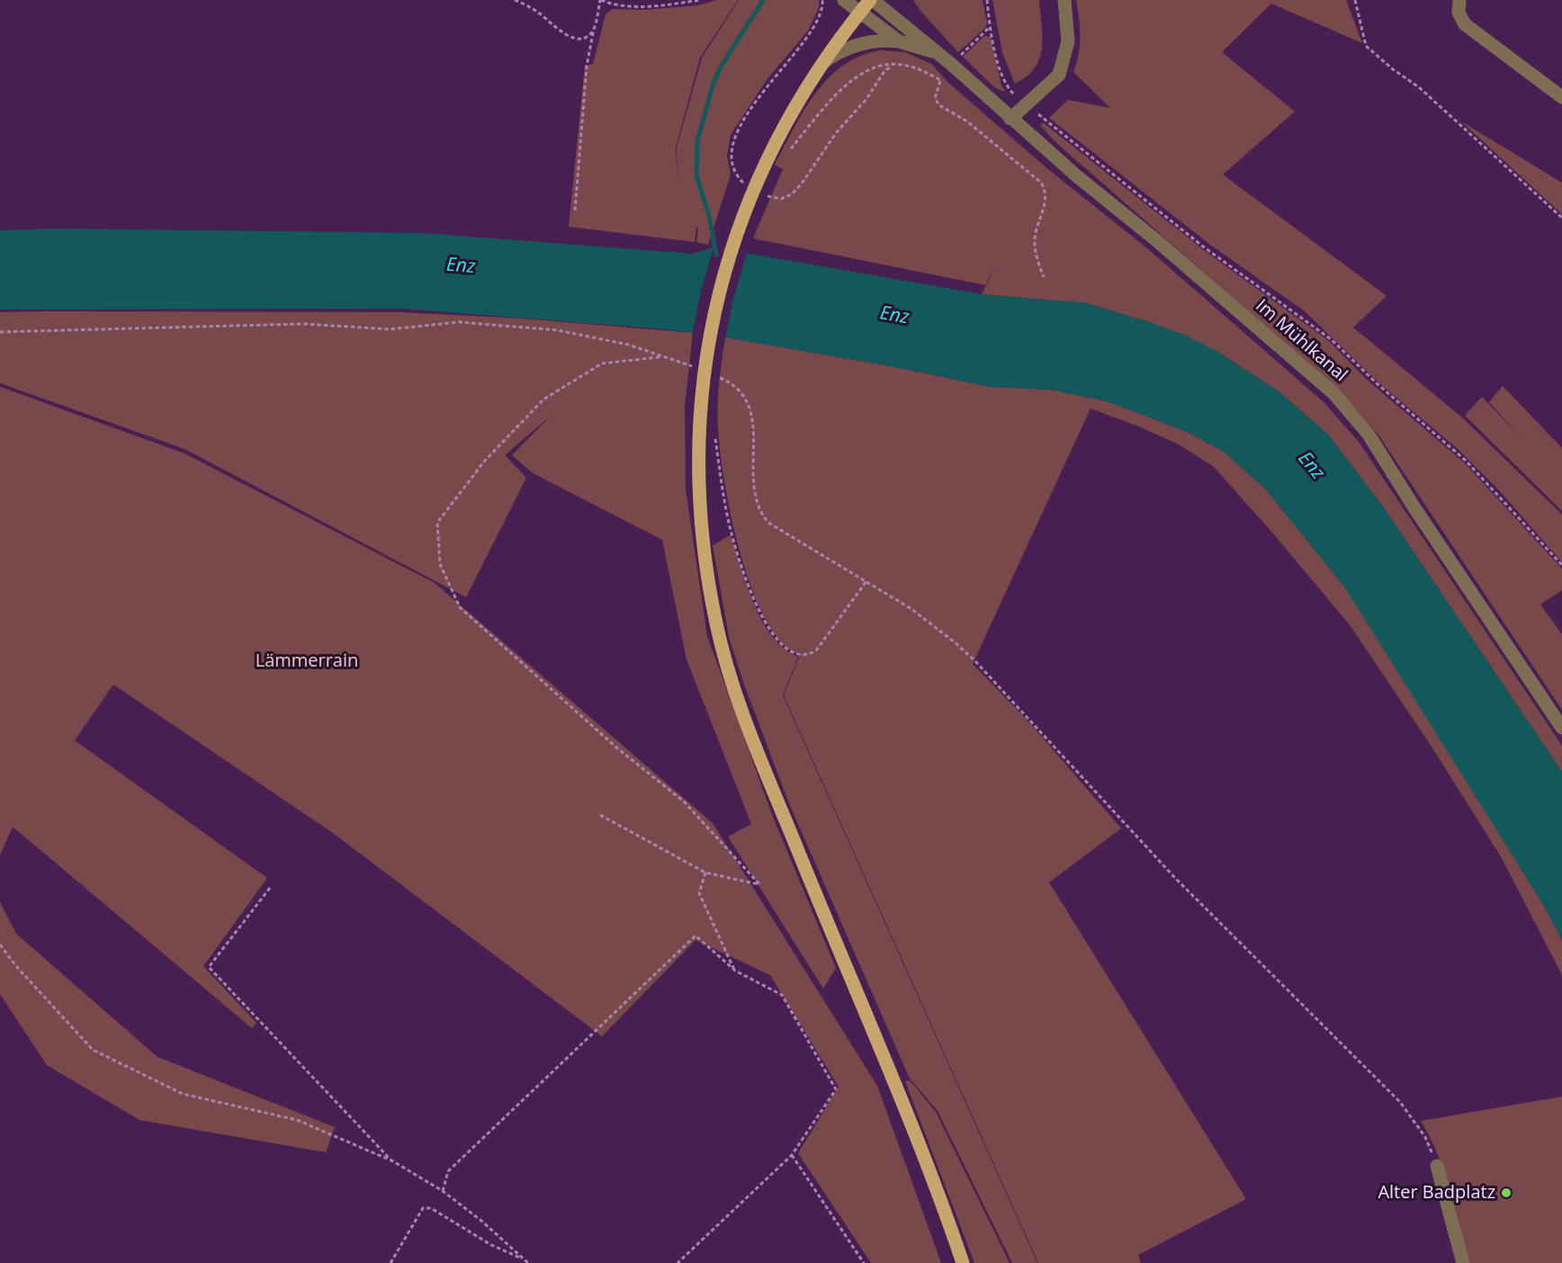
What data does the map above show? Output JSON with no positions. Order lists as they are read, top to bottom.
{
  "streets": {
    "street": ["Im Mühlkanal"]
  },
  "water": ["Enz"],
  "parks": ["Lämmerrain"],
  "places": ["Alter Badplatz"]
}
